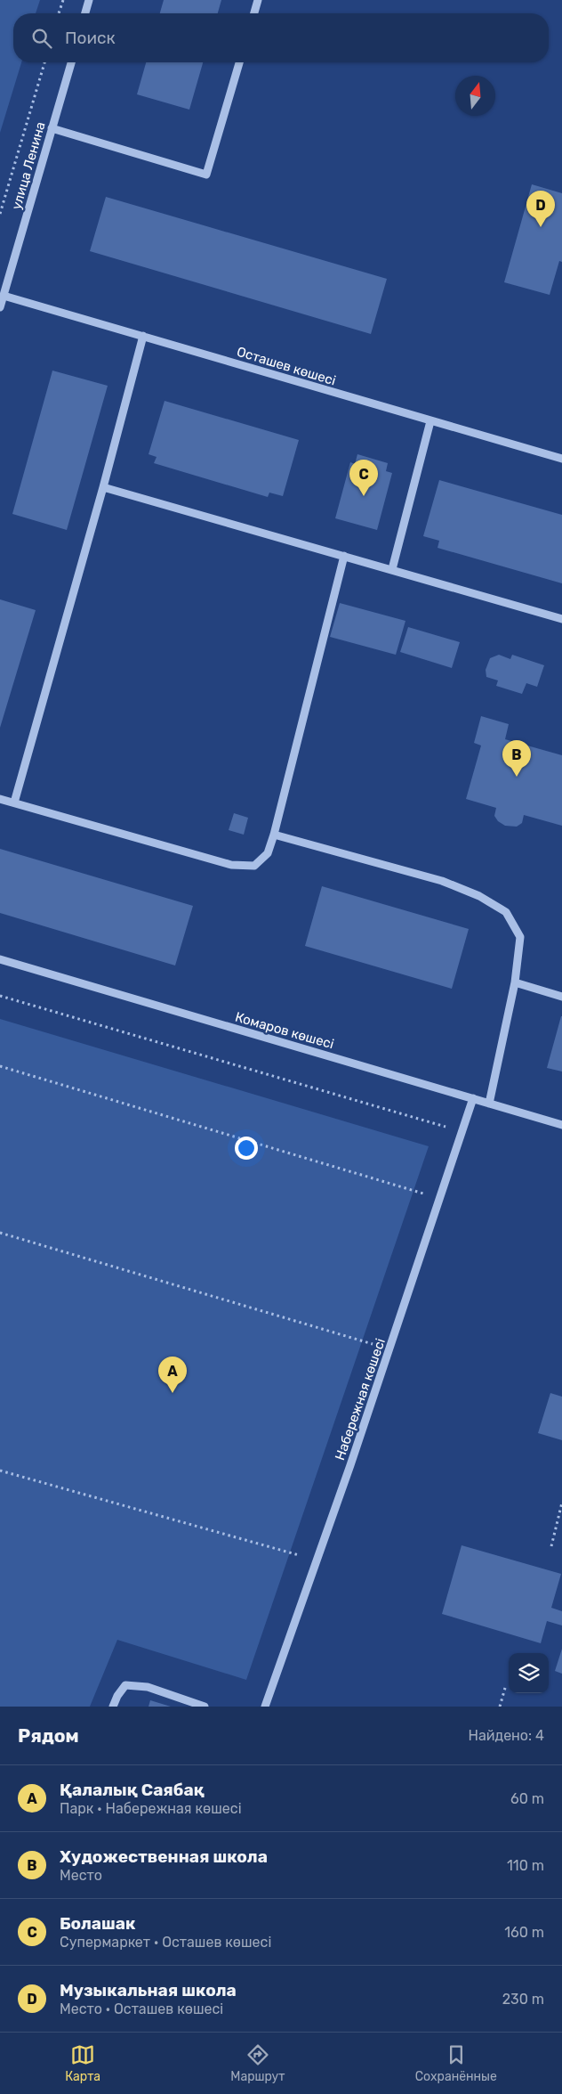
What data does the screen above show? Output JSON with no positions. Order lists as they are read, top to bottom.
{
  "streets": {
    "street": [
      "улица Ленина",
      "Осташев көшесі",
      "Комаров көшесі",
      "Набережная көшесі"
    ]
  },
  "crossings": [
    ["улица Ленина", "Осташев көшесі"],
    ["Комаров көшесі", "Набережная көшесі"]
  ],
  "north": "top",
  "page": {
    "search": "Поиск",
    "pins": [
      "D",
      "C",
      "B",
      "A"
    ],
    "heading": ["Рядом", "Найдено: 4"],
    "list": [
      {
        "mark": "A",
        "name": "Қалалық Саябақ",
        "note": "Парк · Набережная көшесі",
        "value": "60 m"
      },
      {
        "mark": "B",
        "name": "Художественная школа",
        "note": "Место",
        "value": "110 m"
      },
      {
        "mark": "C",
        "name": "Болашак",
        "note": "Супермаркет · Осташев көшесі",
        "value": "160 m"
      },
      {
        "mark": "D",
        "name": "Музыкальная школа",
        "note": "Место · Осташев көшесі",
        "value": "230 m"
      }
    ],
    "nav": ["Карта", "Маршрут", "Сохранённые"]
  }
}
